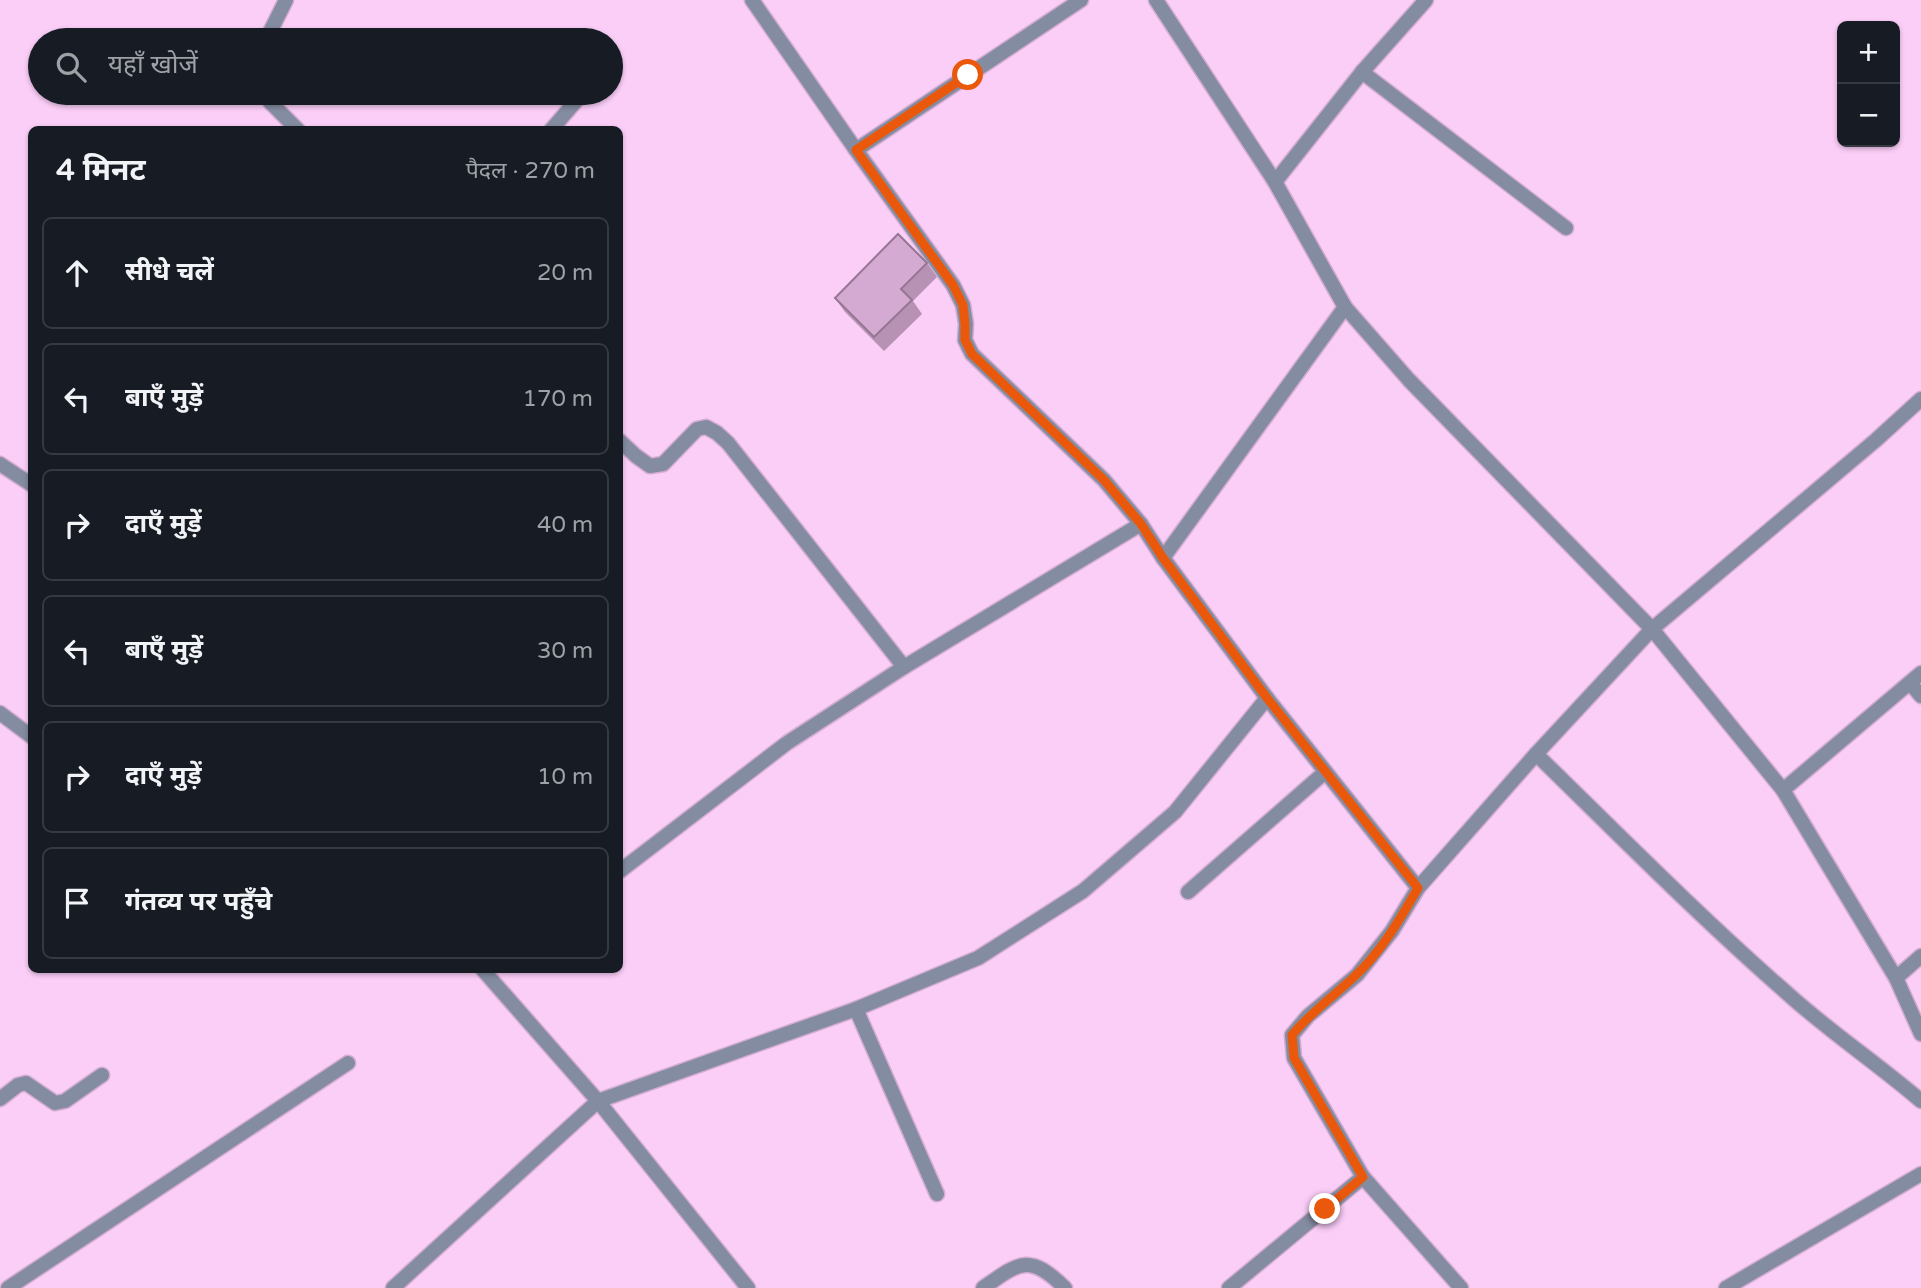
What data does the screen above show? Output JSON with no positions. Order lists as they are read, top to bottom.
{
  "page": {
    "map_buttons": ["+", "−"],
    "search": "यहाँ खोजें",
    "heading": ["4 मिनट", "पैदल · 270 m"],
    "list": [
      ["सीधे चलें", "20 m"],
      ["बाएँ मुड़ें", "170 m"],
      ["दाएँ मुड़ें", "40 m"],
      ["बाएँ मुड़ें", "30 m"],
      ["दाएँ मुड़ें", "10 m"],
      "गंतव्य पर पहुँचे"
    ]
  }
}
